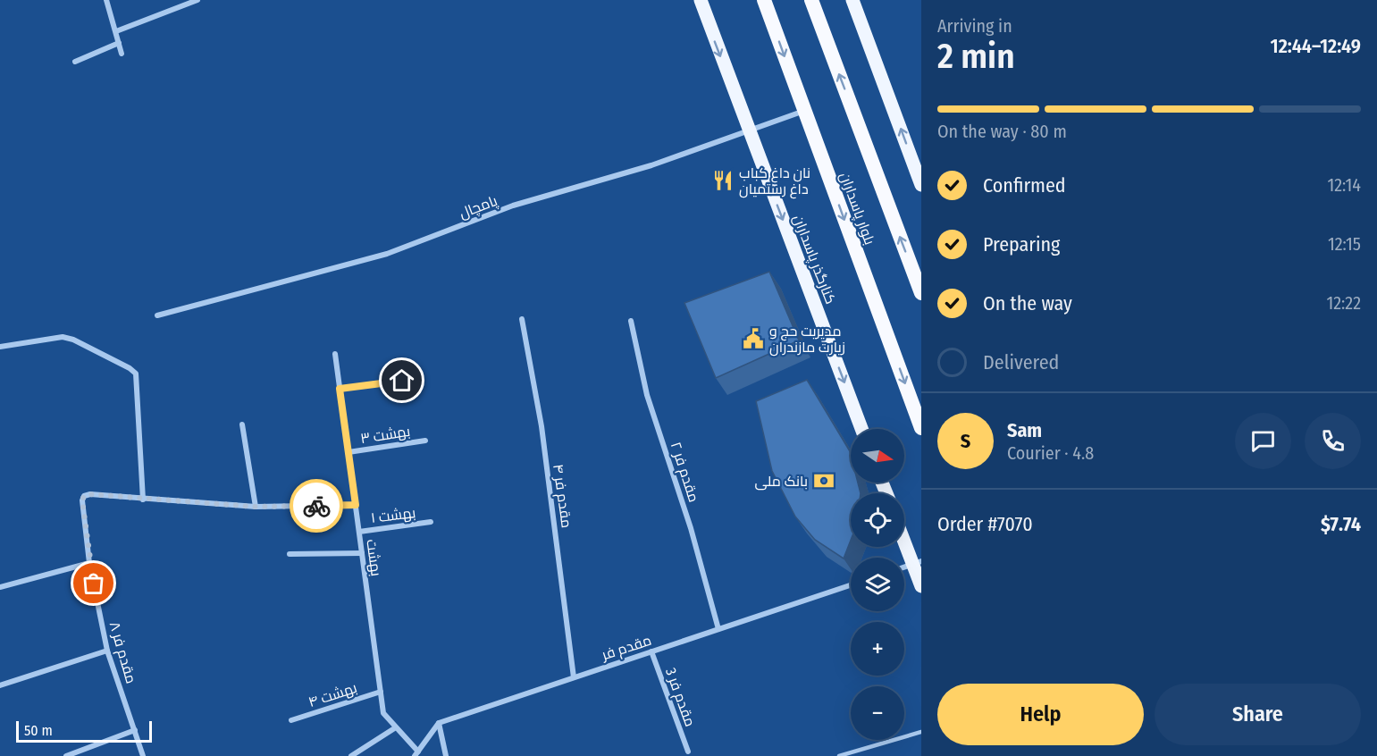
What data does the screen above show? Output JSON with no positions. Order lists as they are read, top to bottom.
{
  "streets": {
    "highway": ["بلوار پاسداران"],
    "main road": ["کنارگذر پاسداران"],
    "street": [
      "پامچال",
      "بهشت ۳",
      "مقدم فر ۲",
      "مقدم فر ۴",
      "بهشت ۱",
      "بهشت",
      "مقدم فر",
      "مقدم فر ۸",
      "بهشت ۴",
      "مقدم فر 3"
    ]
  },
  "crossings": [
    ["پامچال", "بلوار پاسداران"],
    ["پامچال", "کنارگذر پاسداران"],
    ["بهشت ۳", "بهشت"],
    ["مقدم فر ۲", "مقدم فر"],
    ["مقدم فر ۴", "مقدم فر"],
    ["بهشت ۱", "بهشت"],
    ["بهشت", "بهشت ۴"],
    ["مقدم فر", "مقدم فر 3"]
  ],
  "one_way": ["کنارگذر پاسداران"],
  "places": {
    "restaurant": ["نان داغ کباب داغ رستمیان"],
    "public building": ["مدیریت حج و زیارت مازندران"],
    "bank": ["بانک ملی"]
  },
  "scale_bar": "50 m",
  "north": "right",
  "page": {
    "heading": ["2 min", "Arriving in", "12:44–12:49"],
    "panel": [
      "Sam",
      "Courier · 4.8",
      "Order #7070",
      "$7.74"
    ],
    "bar": "On the way · 80 m",
    "list": [
      ["Confirmed", "12:14"],
      ["Preparing", "12:15"],
      ["On the way", "12:22"],
      "Delivered"
    ],
    "round": "S",
    "map_buttons": ["+", "−"],
    "buttons": ["Help", "Share"],
    "scale": "50 m"
  }
}
